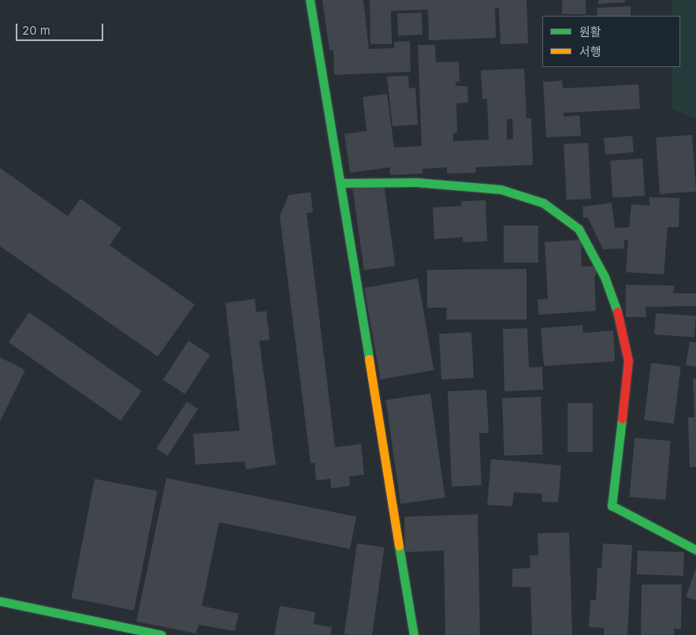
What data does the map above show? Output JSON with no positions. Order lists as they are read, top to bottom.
{
  "legend": ["원활", "서행"],
  "scale_bar": "20 m"
}
